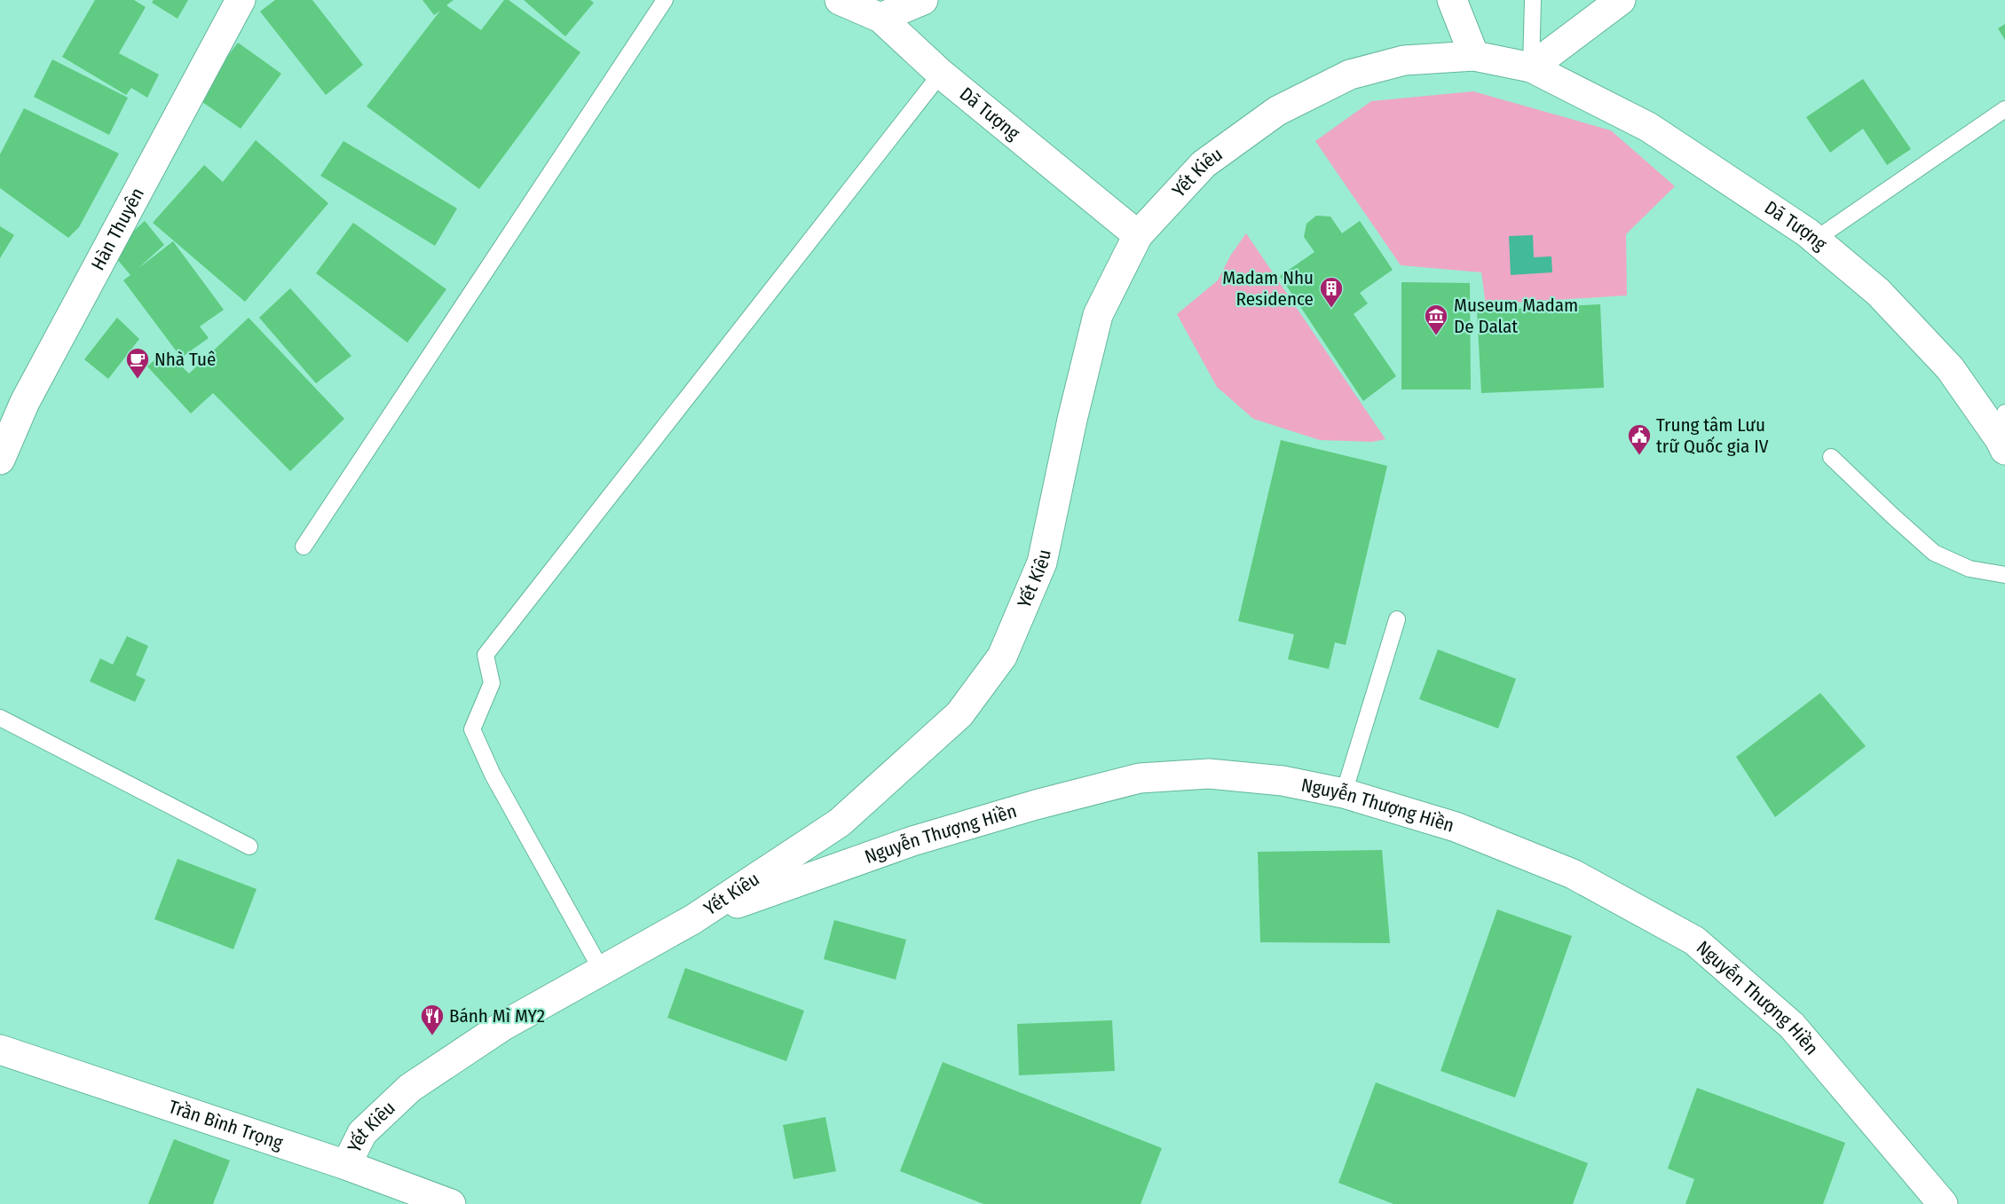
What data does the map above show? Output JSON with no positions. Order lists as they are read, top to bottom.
{
  "streets": {
    "street": [
      "Dã Tượng",
      "Yết Kiêu",
      "Hàn Thuyên",
      "Nguyễn Thượng Hiền",
      "Trần Bình Trọng"
    ]
  },
  "crossings": [
    ["Dã Tượng", "Yết Kiêu"],
    ["Yết Kiêu", "Nguyễn Thượng Hiền"],
    ["Yết Kiêu", "Trần Bình Trọng"]
  ],
  "places": {
    "building": ["Madam Nhu Residence"],
    "museum": ["Museum Madam De Dalat"],
    "cafe": ["Nhà Tuê"],
    "public building": ["Trung tâm Lưu trữ Quốc gia IV"],
    "restaurant": ["Bánh Mì MY2"]
  }
}
